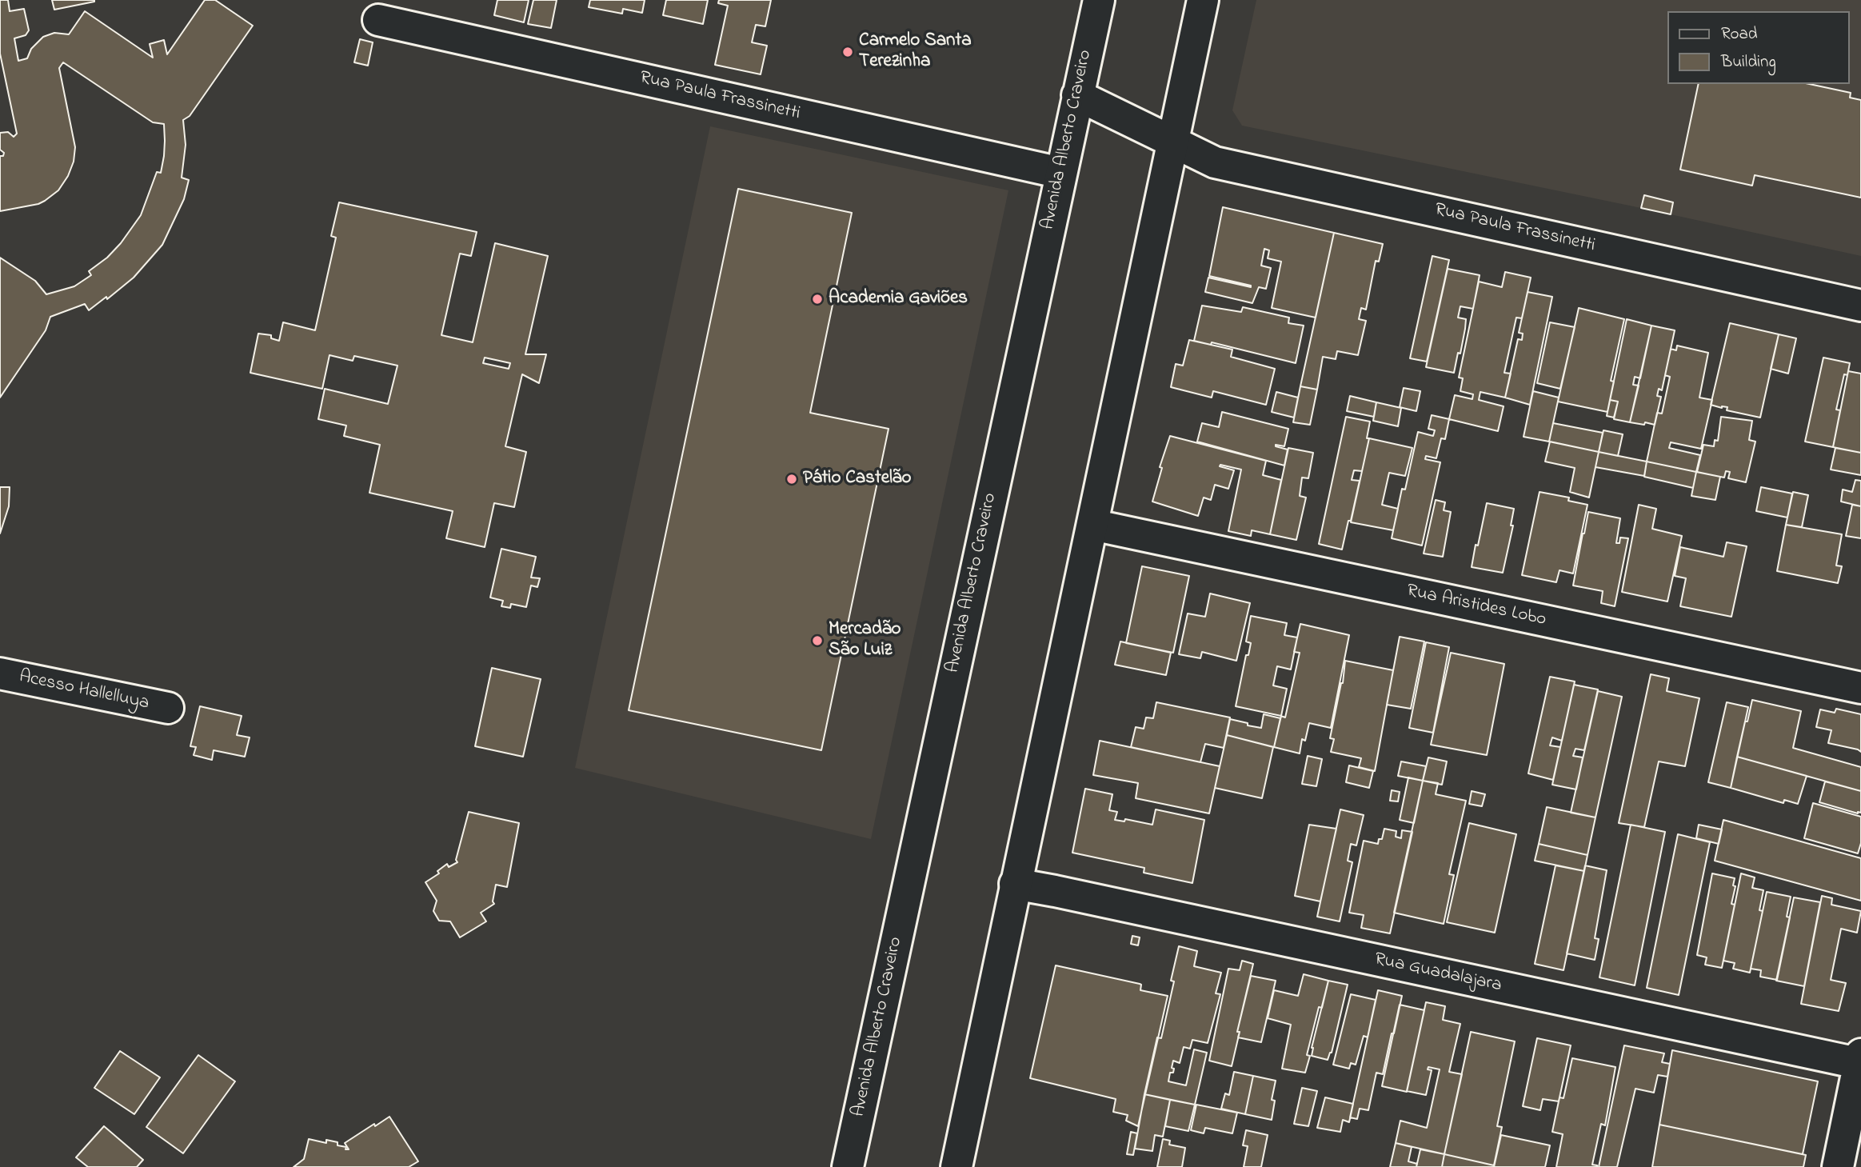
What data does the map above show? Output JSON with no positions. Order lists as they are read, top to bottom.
{
  "streets": {
    "street": [
      "Rua Paula Frassinetti",
      "Avenida Alberto Craveiro",
      "Rua Aristides Lobo",
      "Acesso Hallelluya",
      "Rua Guadalajara"
    ]
  },
  "crossings": [
    ["Rua Paula Frassinetti", "Avenida Alberto Craveiro"]
  ],
  "places": [
    "Carmelo Santa Terezinha",
    "Academia Gaviões",
    "Pátio Castelão",
    "Mercadão São Luiz"
  ],
  "legend": ["Road", "Building"]
}
